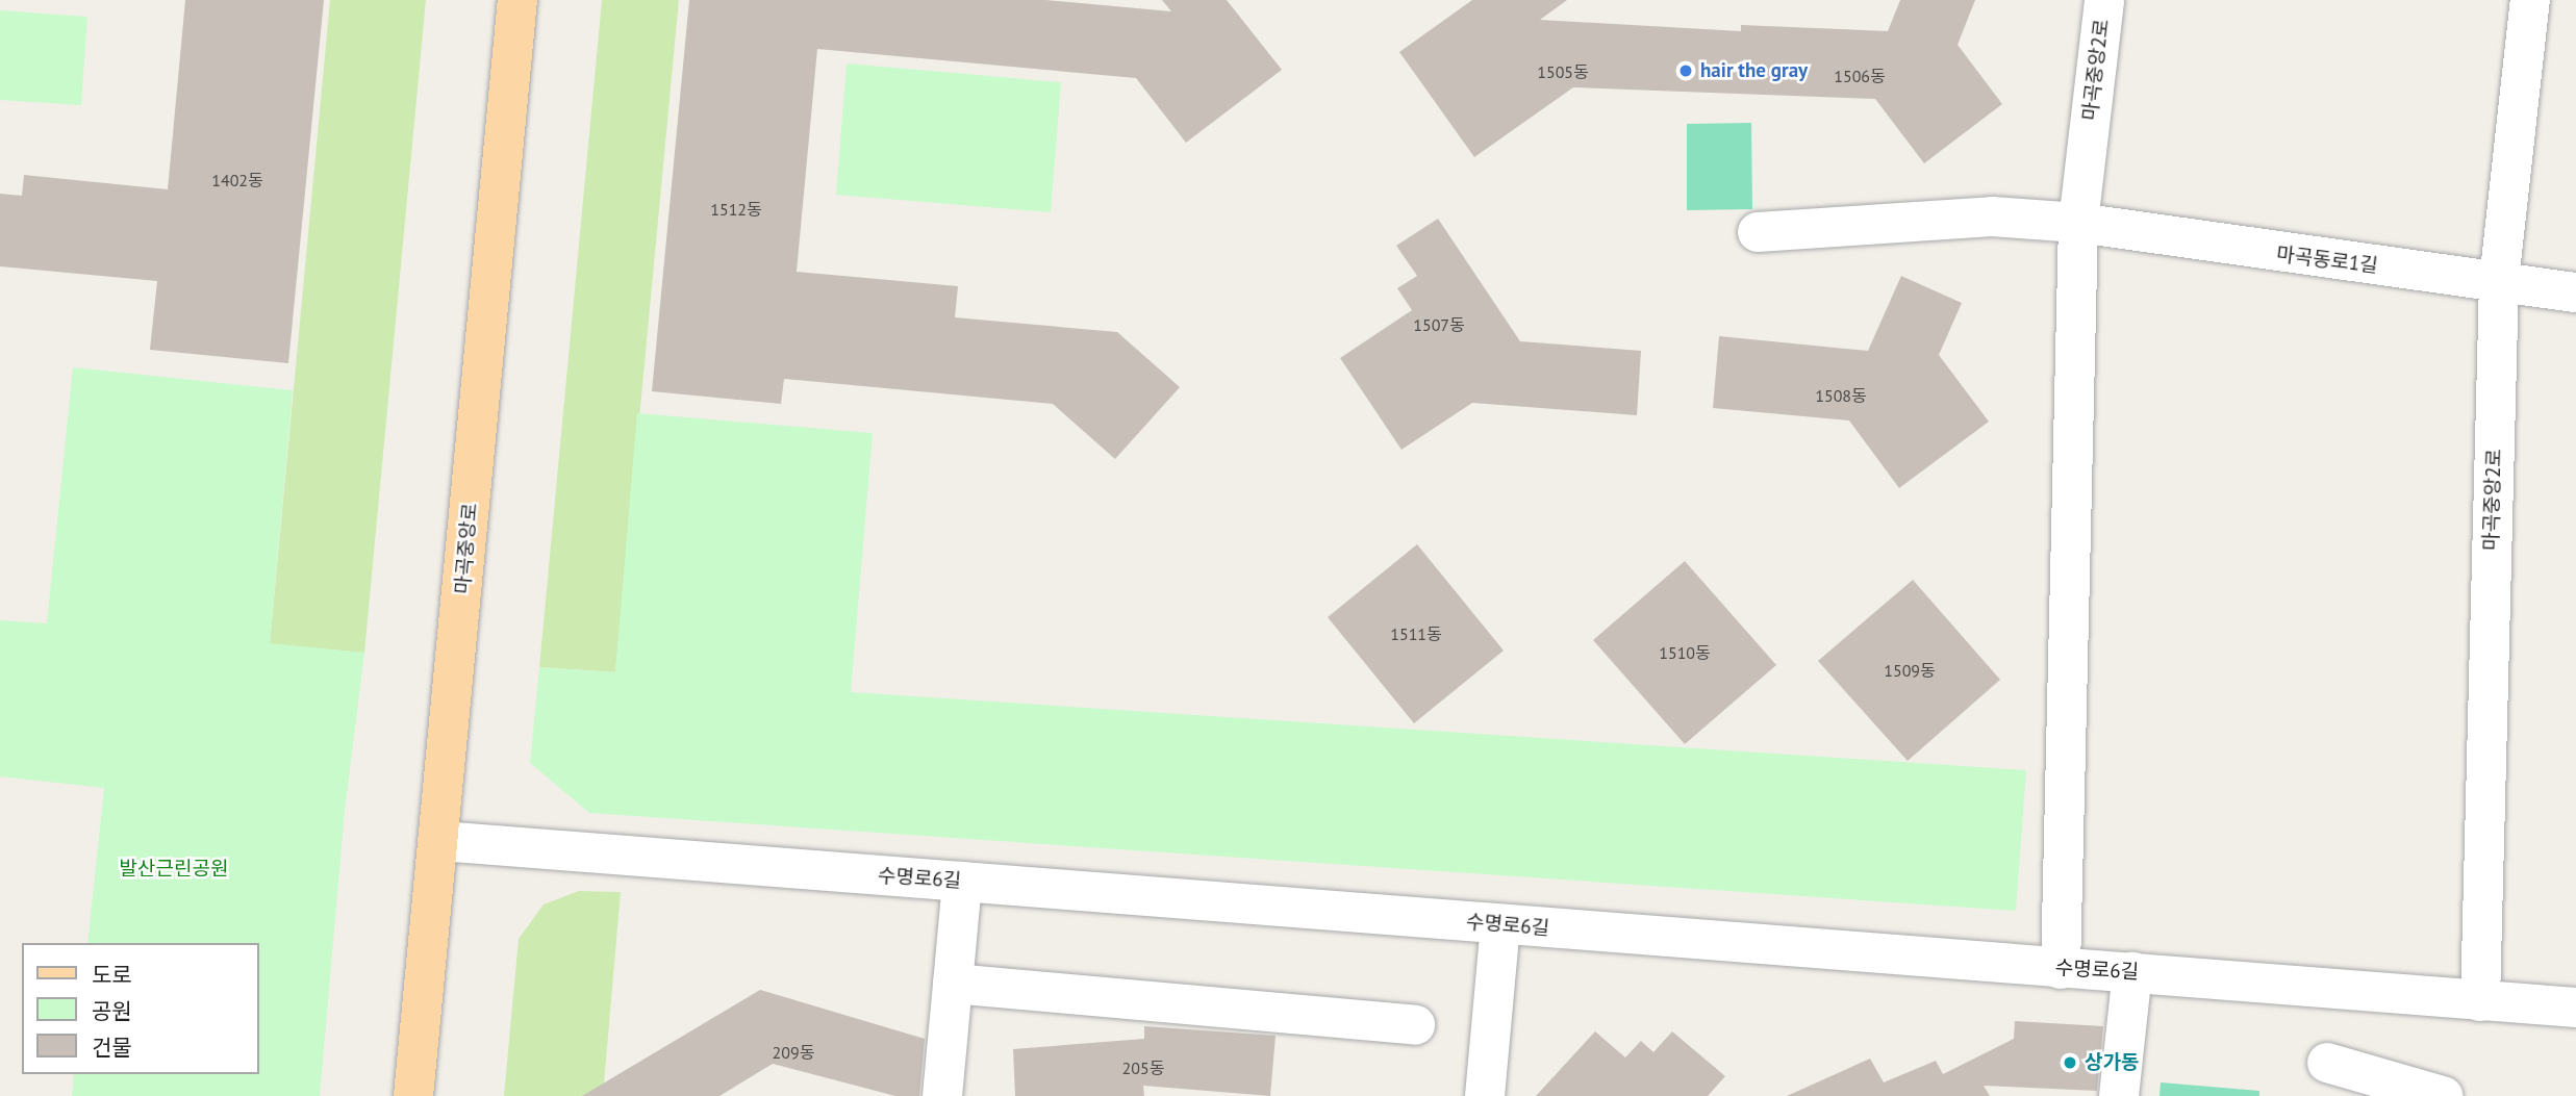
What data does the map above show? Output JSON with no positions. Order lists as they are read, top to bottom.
{
  "streets": {
    "main road": ["마곡중앙로"],
    "street": ["마곡중앙2로", "마곡동로1길", "수명로6길"]
  },
  "crossings": [
    ["마곡중앙2로", "마곡동로1길"],
    ["마곡중앙2로", "수명로6길"],
    ["마곡중앙로", "수명로6길"]
  ],
  "parks": ["발산근린공원"],
  "places": ["hair the gray", "상가동"],
  "house_numbers": [
    "1505동",
    "1506동",
    "1402동",
    "1512동",
    "1507동",
    "1508동",
    "1511동",
    "1510동",
    "1509동",
    "209동",
    "205동"
  ],
  "legend": ["도로", "공원", "건물"]
}
